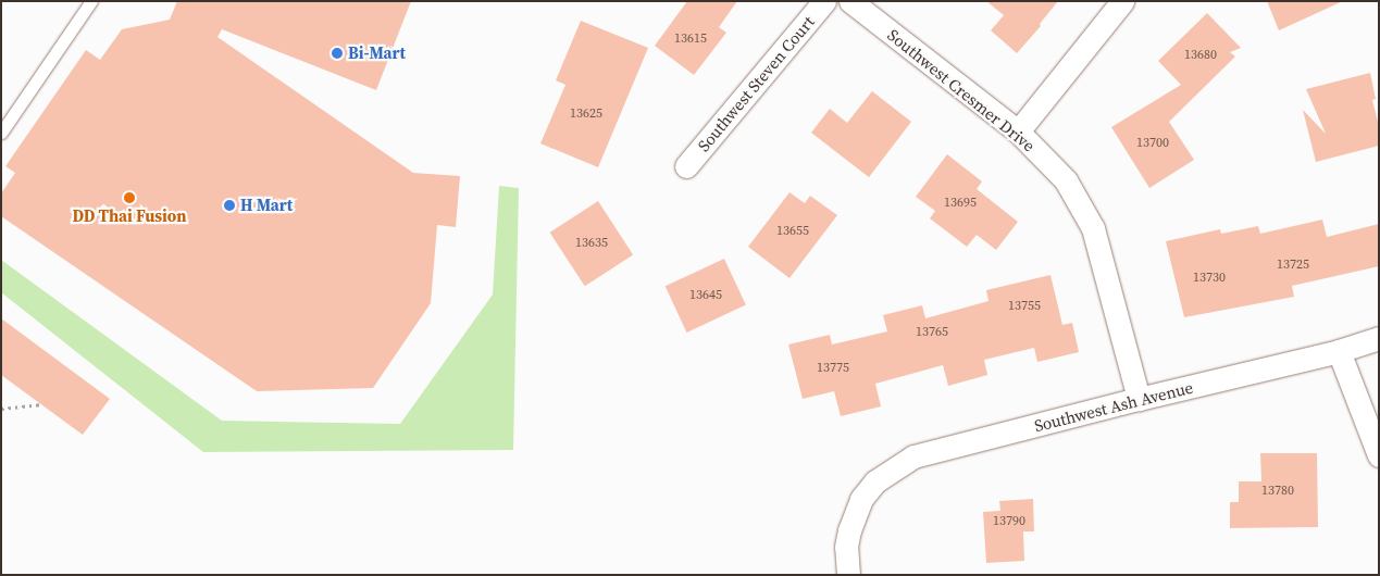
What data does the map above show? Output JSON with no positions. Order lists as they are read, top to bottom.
{
  "streets": {
    "street": ["Southwest Steven Court", "Southwest Cresmer Drive", "Southwest Ash Avenue"]
  },
  "crossings": [
    ["Southwest Cresmer Drive", "Southwest Ash Avenue"]
  ],
  "places": ["Bi-Mart", "DD Thai Fusion", "H Mart"],
  "house_numbers": [
    "13615",
    "13680",
    "13625",
    "13700",
    "13695",
    "13655",
    "13635",
    "13725",
    "13730",
    "13645",
    "13755",
    "13765",
    "13775",
    "13780",
    "13790"
  ]
}
